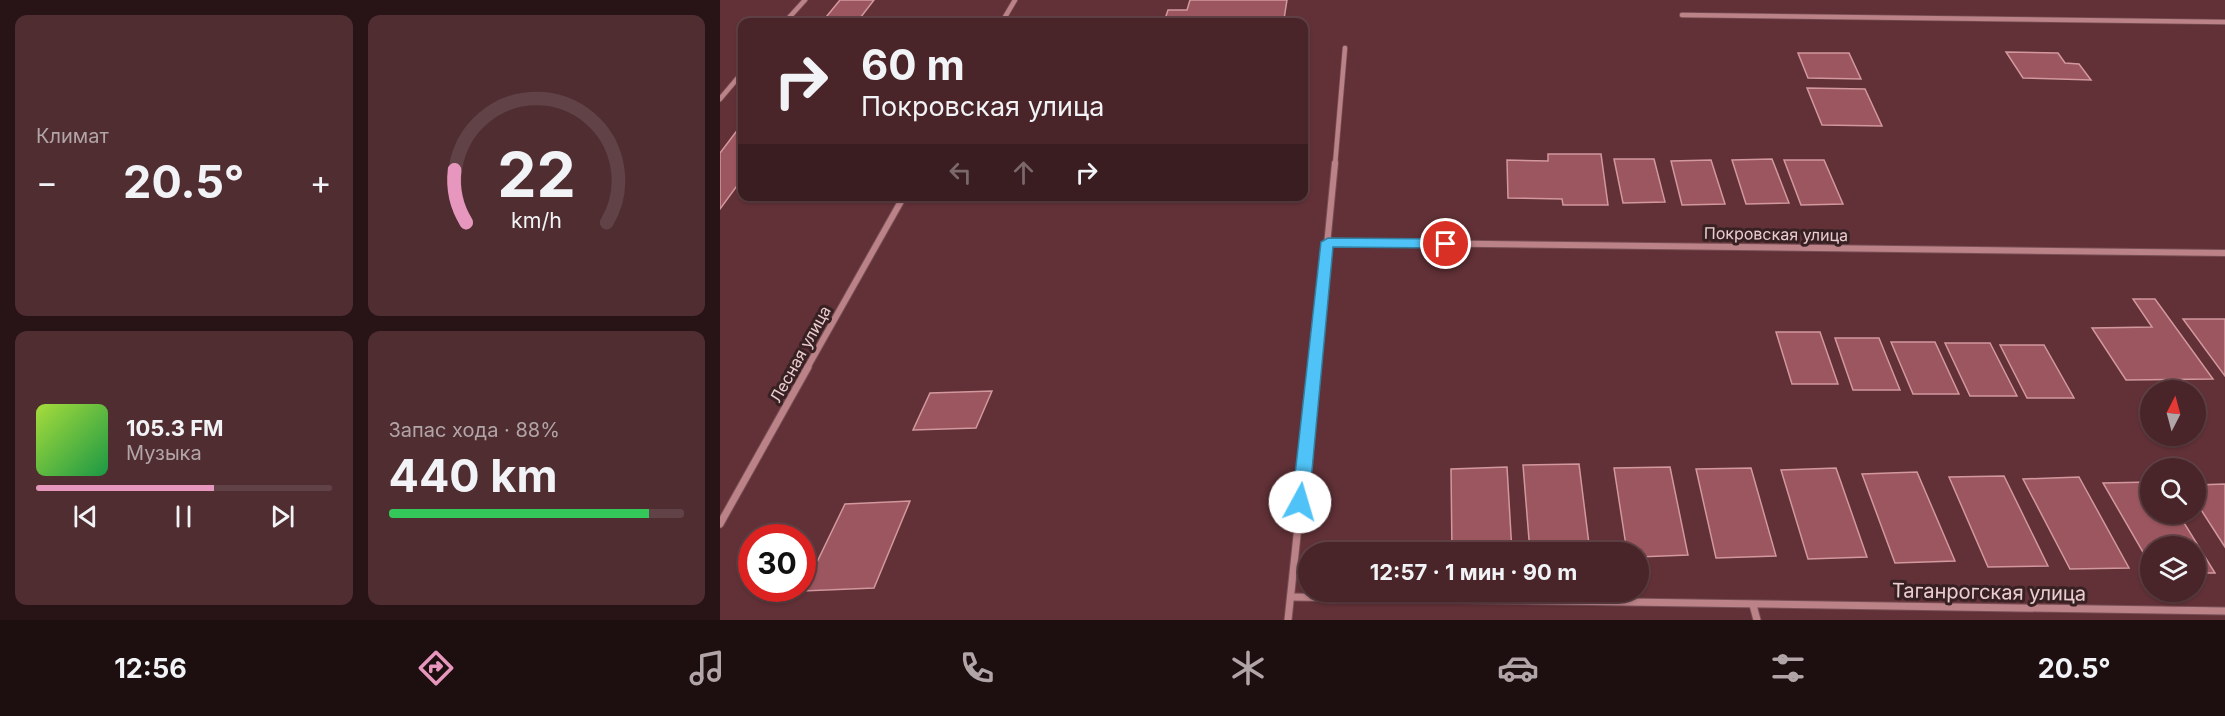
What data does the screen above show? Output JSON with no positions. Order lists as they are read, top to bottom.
{
  "streets": {
    "street": ["Покровская улица", "Лесная улица", "Таганрогская улица"]
  },
  "north": "top",
  "page": {
    "tile": [
      "Климат",
      ["Запас хода · 88%", "440 km"]
    ],
    "turn": ["60 m", "Покровская улица"],
    "heat": ["−", "20.5°", "+"],
    "song": ["105.3 FM", "Музыка"],
    "limit": "30",
    "trip": "12:57 · 1 мин · 90 m",
    "tabs": ["12:56", "20.5°"],
    "gauge": ["22", "km/h"]
  }
}
